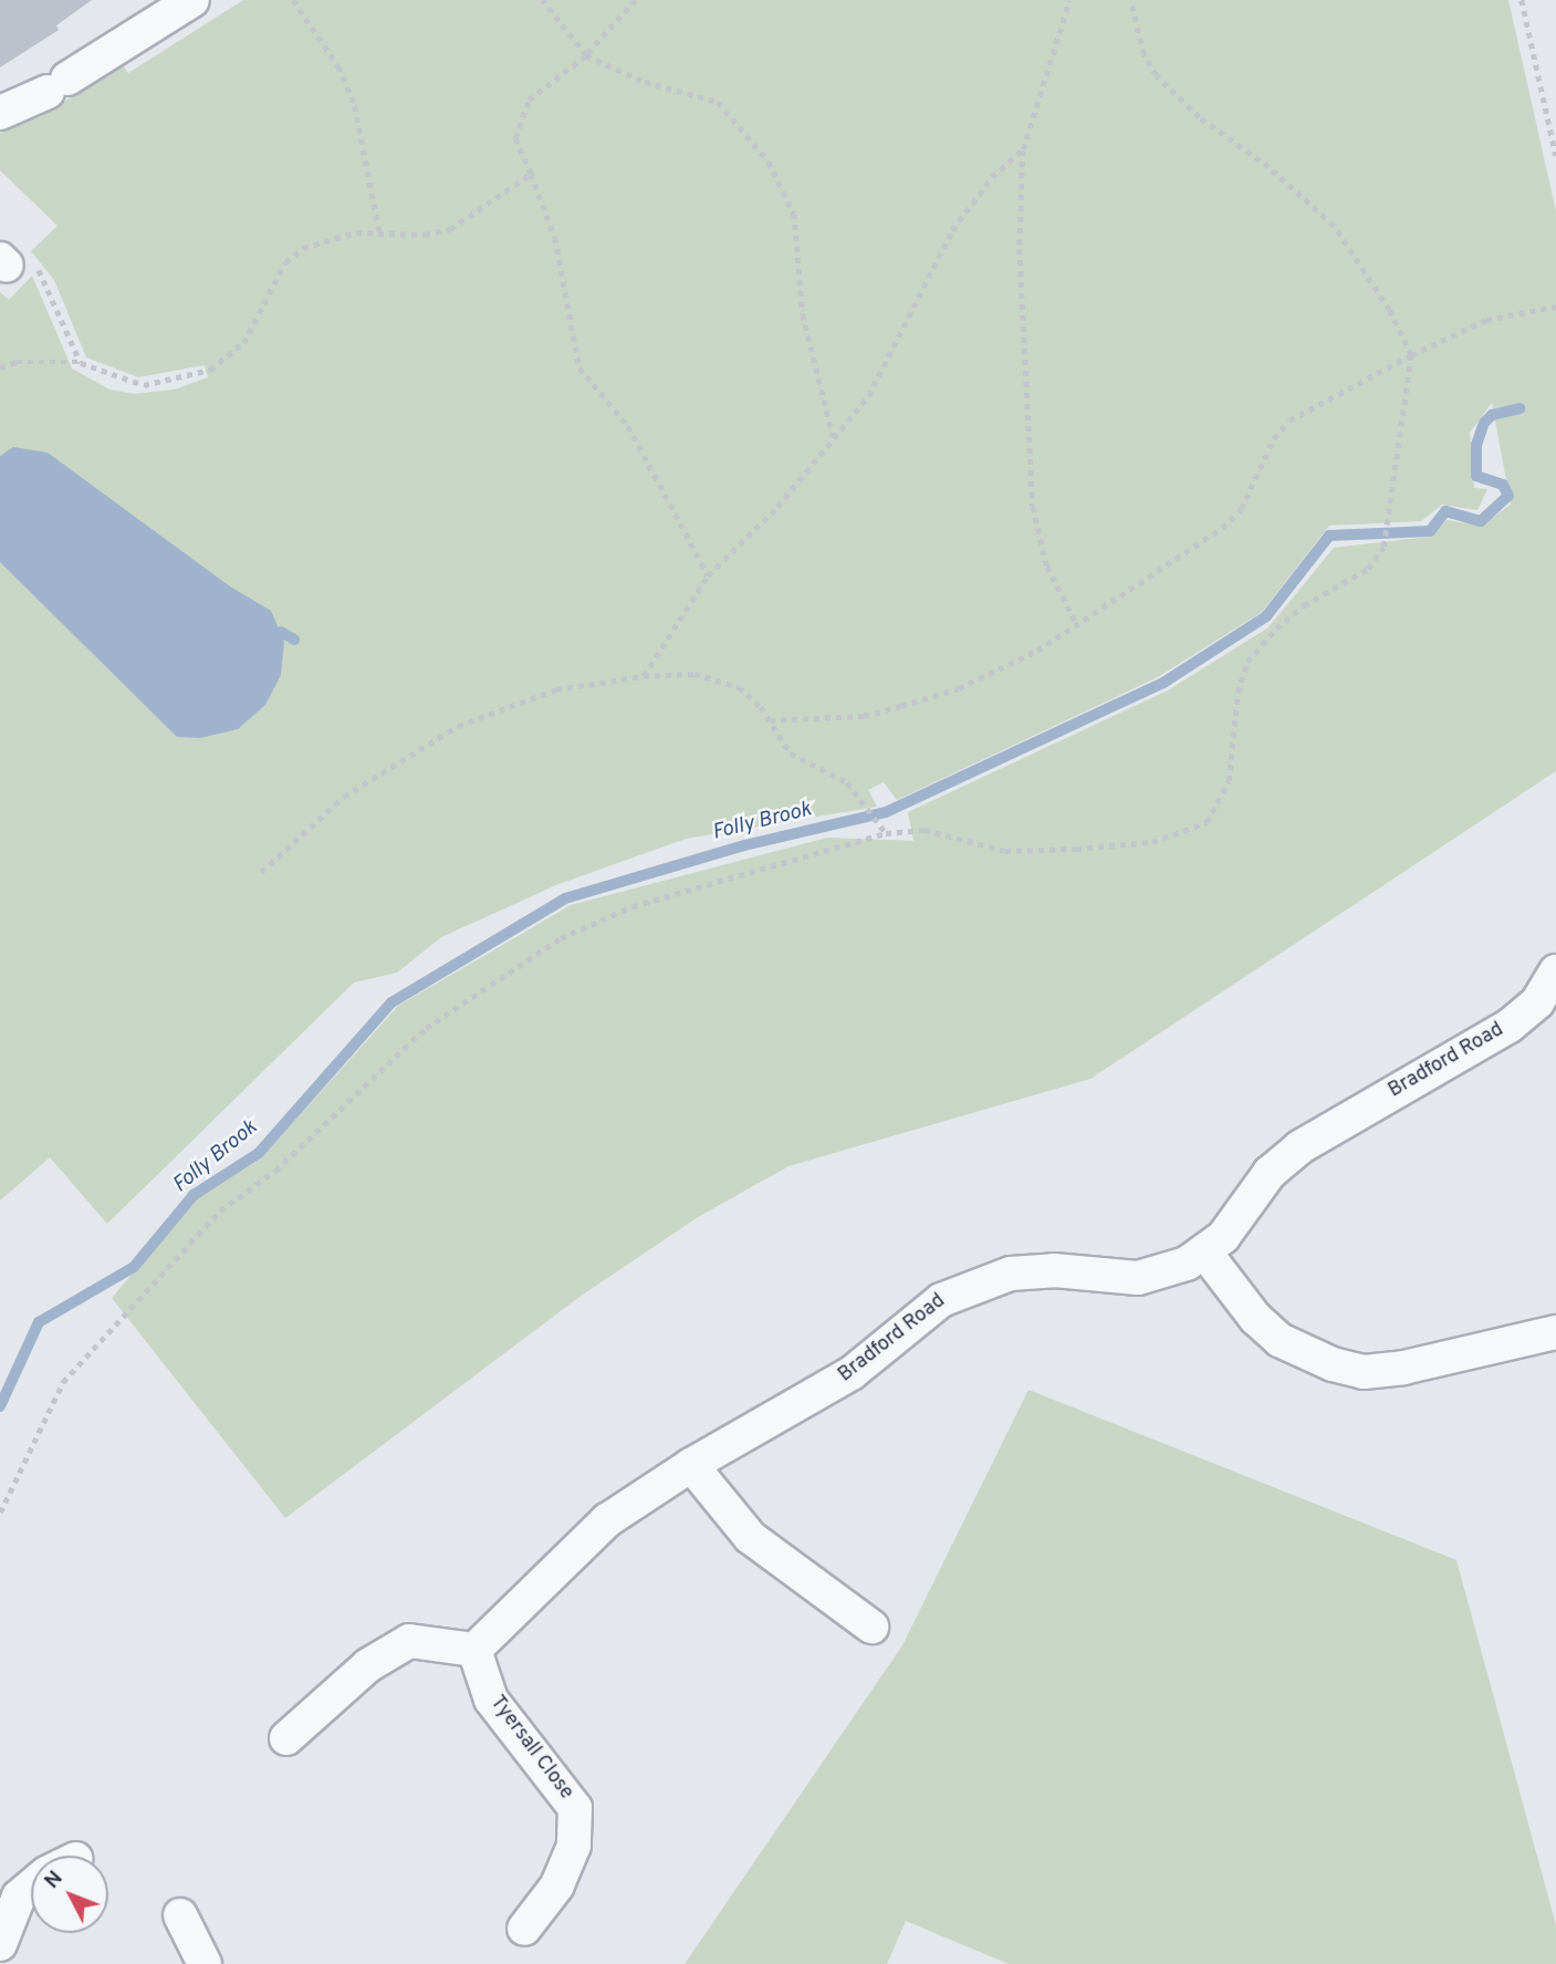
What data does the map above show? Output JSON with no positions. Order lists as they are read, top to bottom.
{
  "streets": {
    "street": ["Bradford Road", "Tyersall Close"]
  },
  "crossings": [
    ["Bradford Road", "Tyersall Close"]
  ],
  "water": ["Folly Brook"],
  "north": "top left"
}
